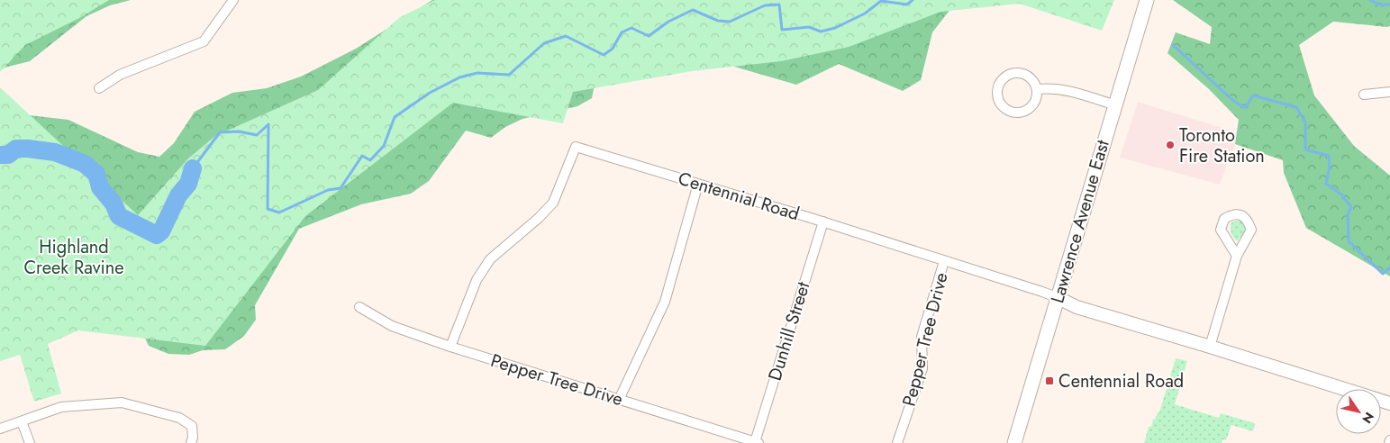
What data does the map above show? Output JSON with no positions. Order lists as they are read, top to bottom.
{
  "streets": {
    "main road": ["Lawrence Avenue East"],
    "street": ["Centennial Road", "Dunhill Street", "Pepper Tree Drive"]
  },
  "crossings": [
    ["Centennial Road", "Lawrence Avenue East"],
    ["Centennial Road", "Dunhill Street"],
    ["Centennial Road", "Pepper Tree Drive"],
    ["Dunhill Street", "Pepper Tree Drive"]
  ],
  "parks": ["Highland Creek Ravine"],
  "places": {
    "other": ["Toronto Fire Station"],
    "transit": ["Centennial Road"]
  },
  "north": "bottom right"
}
